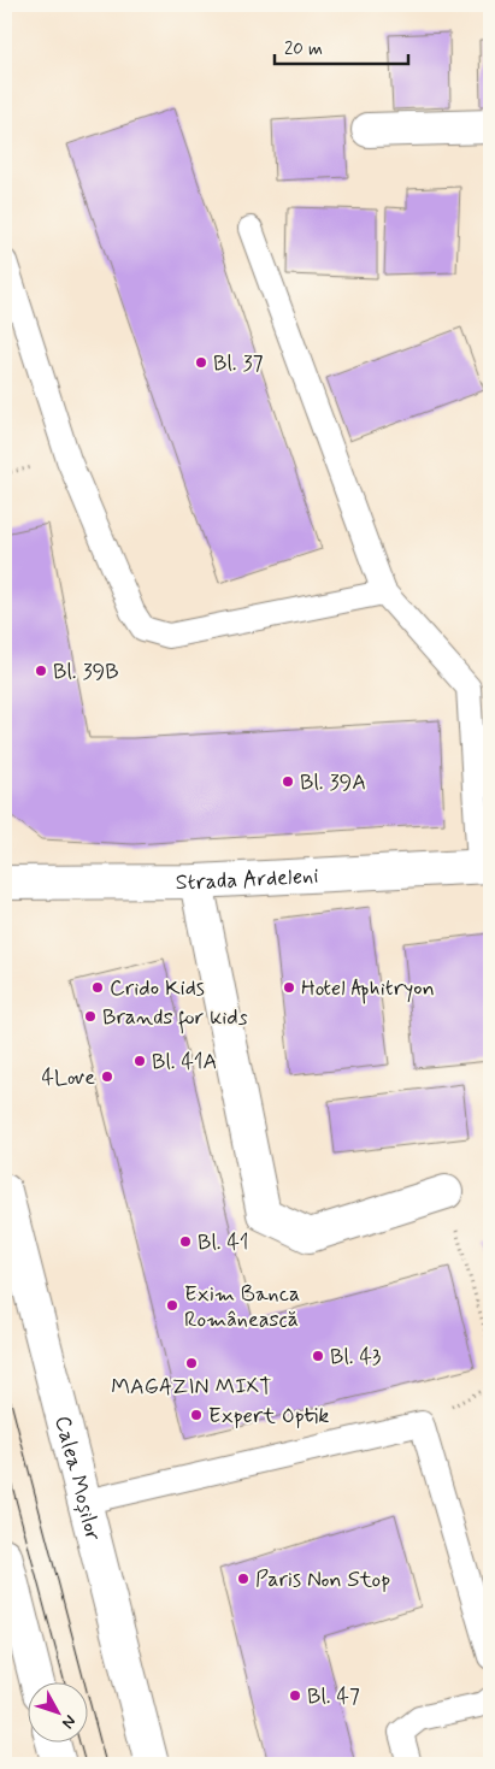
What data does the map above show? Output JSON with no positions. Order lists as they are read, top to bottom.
{
  "streets": {
    "street": ["Strada Ardeleni", "Calea Moșilor"]
  },
  "places": [
    "Bl. 37",
    "Bl. 39B",
    "Bl. 39A",
    "Crido Kids",
    "Hotel Aphitryon",
    "Brands for kids",
    "Bl. 41A",
    "4Love",
    "Bl. 41",
    "Exim Banca Românească",
    "Bl. 43",
    "MAGAZIN MIXT",
    "Expert Optik",
    "Paris Non Stop",
    "Bl. 47"
  ],
  "scale_bar": "20 m",
  "north": "bottom right"
}
